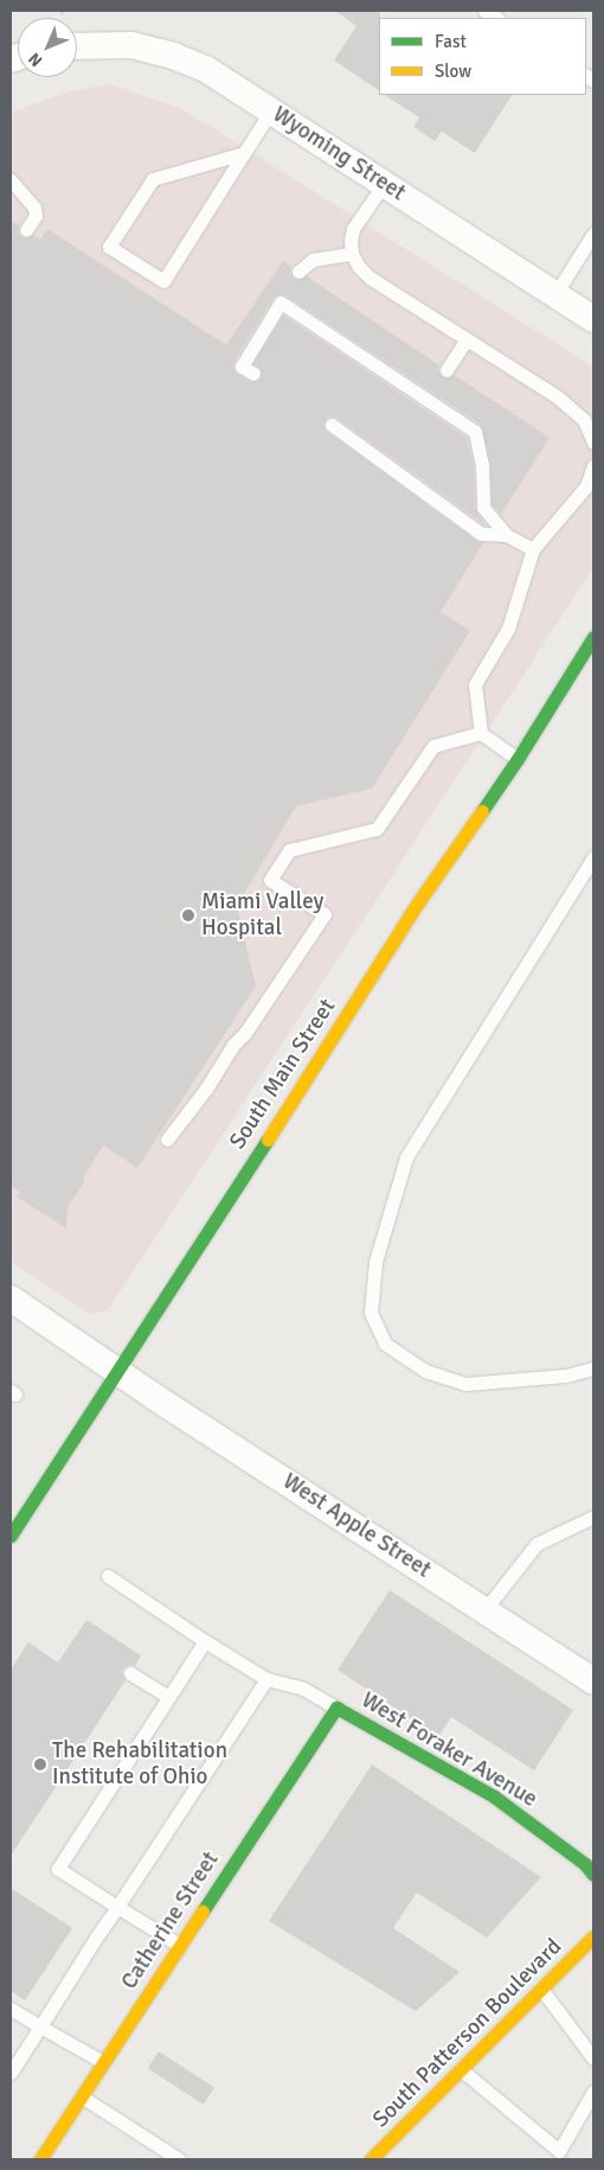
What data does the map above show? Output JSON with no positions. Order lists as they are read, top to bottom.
{
  "streets": {
    "main road": [
      "South Main Street",
      "West Foraker Avenue",
      "Catherine Street",
      "South Patterson Boulevard"
    ],
    "street": ["Wyoming Street", "West Apple Street"]
  },
  "crossings": [
    ["South Main Street", "West Apple Street"],
    ["West Foraker Avenue", "Catherine Street"]
  ],
  "places": ["Miami Valley Hospital", "The Rehabilitation Institute of Ohio"],
  "legend": ["Fast", "Slow"],
  "north": "bottom left"
}
